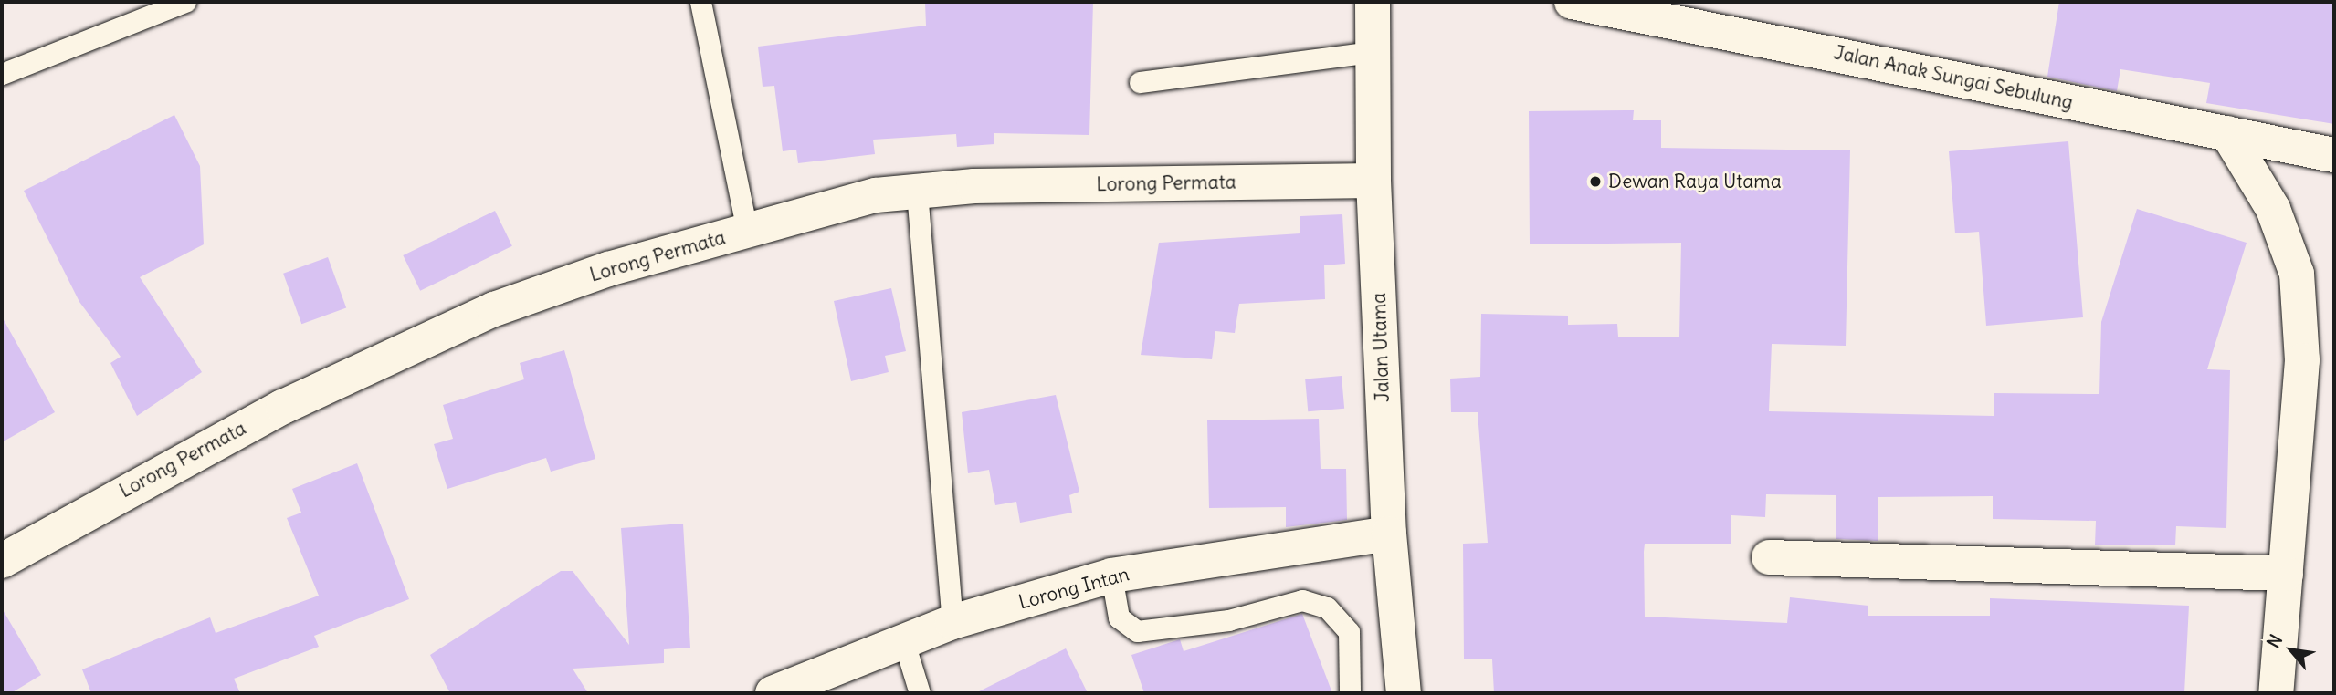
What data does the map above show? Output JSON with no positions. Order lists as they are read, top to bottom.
{
  "streets": {
    "street": [
      "Jalan Anak Sungai Sebulung",
      "Lorong Permata",
      "Jalan Utama",
      "Lorong Intan"
    ]
  },
  "crossings": [
    ["Lorong Permata", "Jalan Utama"],
    ["Jalan Utama", "Lorong Intan"]
  ],
  "places": ["Dewan Raya Utama"],
  "north": "top left"
}
